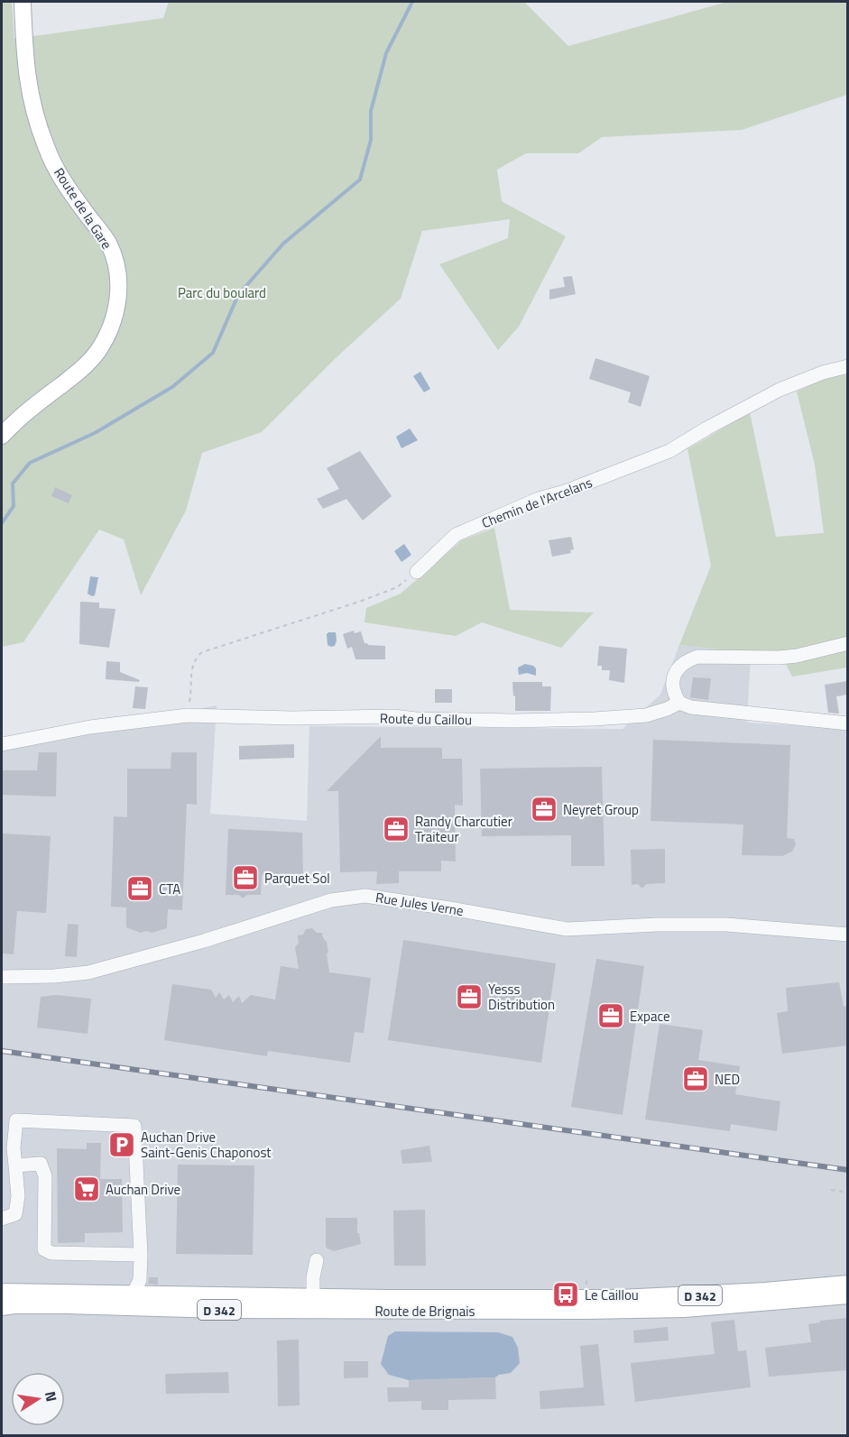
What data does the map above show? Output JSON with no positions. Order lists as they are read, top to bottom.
{
  "streets": {
    "main road": ["Route de la Gare", "D 342", "Route de Brignais"],
    "street": ["Chemin de l'Arcelans", "Route du Caillou", "Rue Jules Verne"]
  },
  "parks": ["Parc du boulard"],
  "places": {
    "office": [
      "Neyret Group",
      "Randy Charcutier Traiteur",
      "Parquet Sol",
      "CTA",
      "Yesss Distribution",
      "Expace",
      "NED"
    ],
    "parking": ["Auchan Drive Saint-Genis Chaponost"],
    "supermarket": ["Auchan Drive"],
    "bus stop": ["Le Caillou"]
  },
  "north": "right"
}
